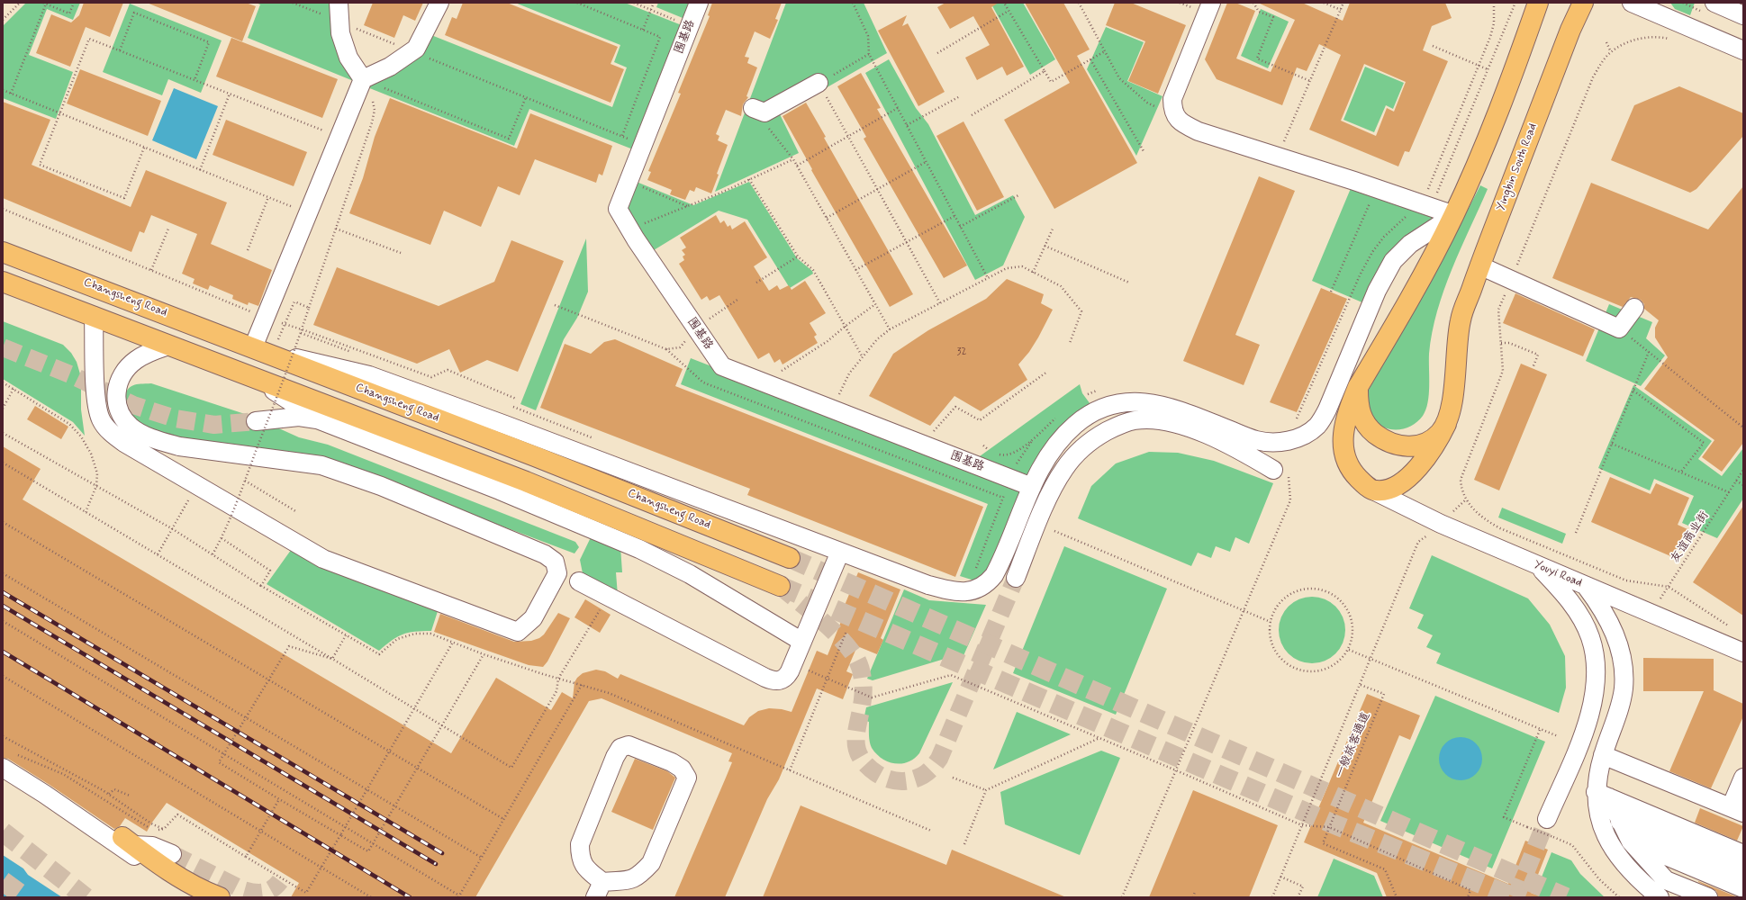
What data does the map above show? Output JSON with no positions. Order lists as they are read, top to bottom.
{
  "streets": {
    "main road": ["Yingbin South Road", "Changsheng Road"],
    "street": ["围基路", "Youyi Road"],
    "path": ["友谊商业街", "一般旅客通道"]
  },
  "crossings": [
    ["Yingbin South Road", "Youyi Road"],
    ["友谊商业街", "Youyi Road"]
  ],
  "house_numbers": ["32"]
}
